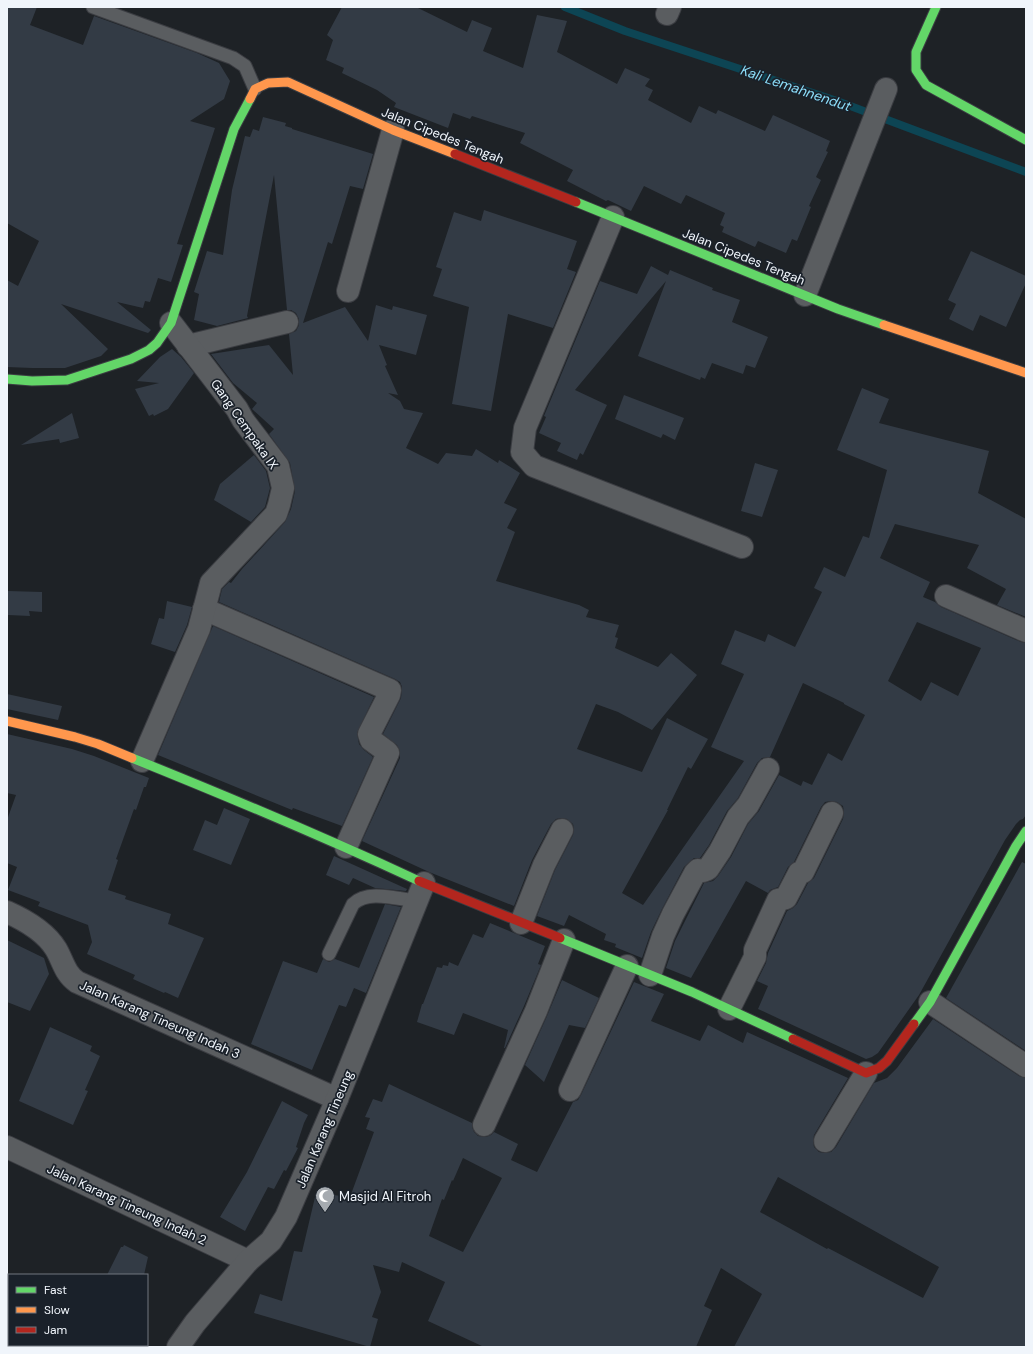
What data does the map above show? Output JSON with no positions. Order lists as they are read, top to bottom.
{
  "streets": {
    "street": [
      "Jalan Cipedes Tengah",
      "Gang Cempaka IX",
      "Jalan Karang Tineung Indah 3",
      "Jalan Karang Tineung",
      "Jalan Karang Tineung Indah 2"
    ]
  },
  "crossings": [
    ["Jalan Karang Tineung Indah 3", "Jalan Karang Tineung"],
    ["Jalan Karang Tineung", "Jalan Karang Tineung Indah 2"]
  ],
  "water": ["Kali Lemahnendut"],
  "places": {
    "mosque": ["Masjid Al Fitroh"]
  },
  "legend": ["Fast", "Slow", "Jam"]
}
